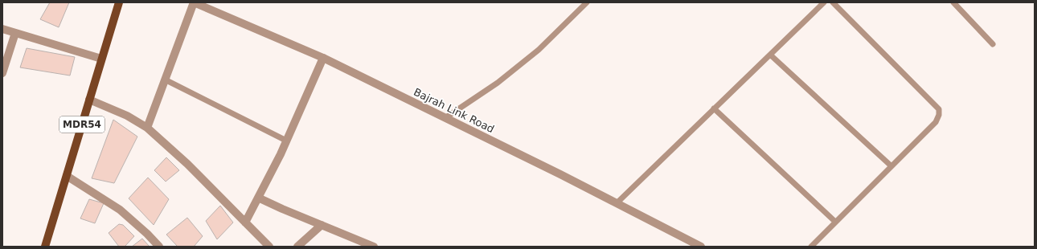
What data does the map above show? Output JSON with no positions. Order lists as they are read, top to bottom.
{
  "streets": {
    "main road": ["MDR54"],
    "street": ["Bajrah Link Road"]
  }
}
